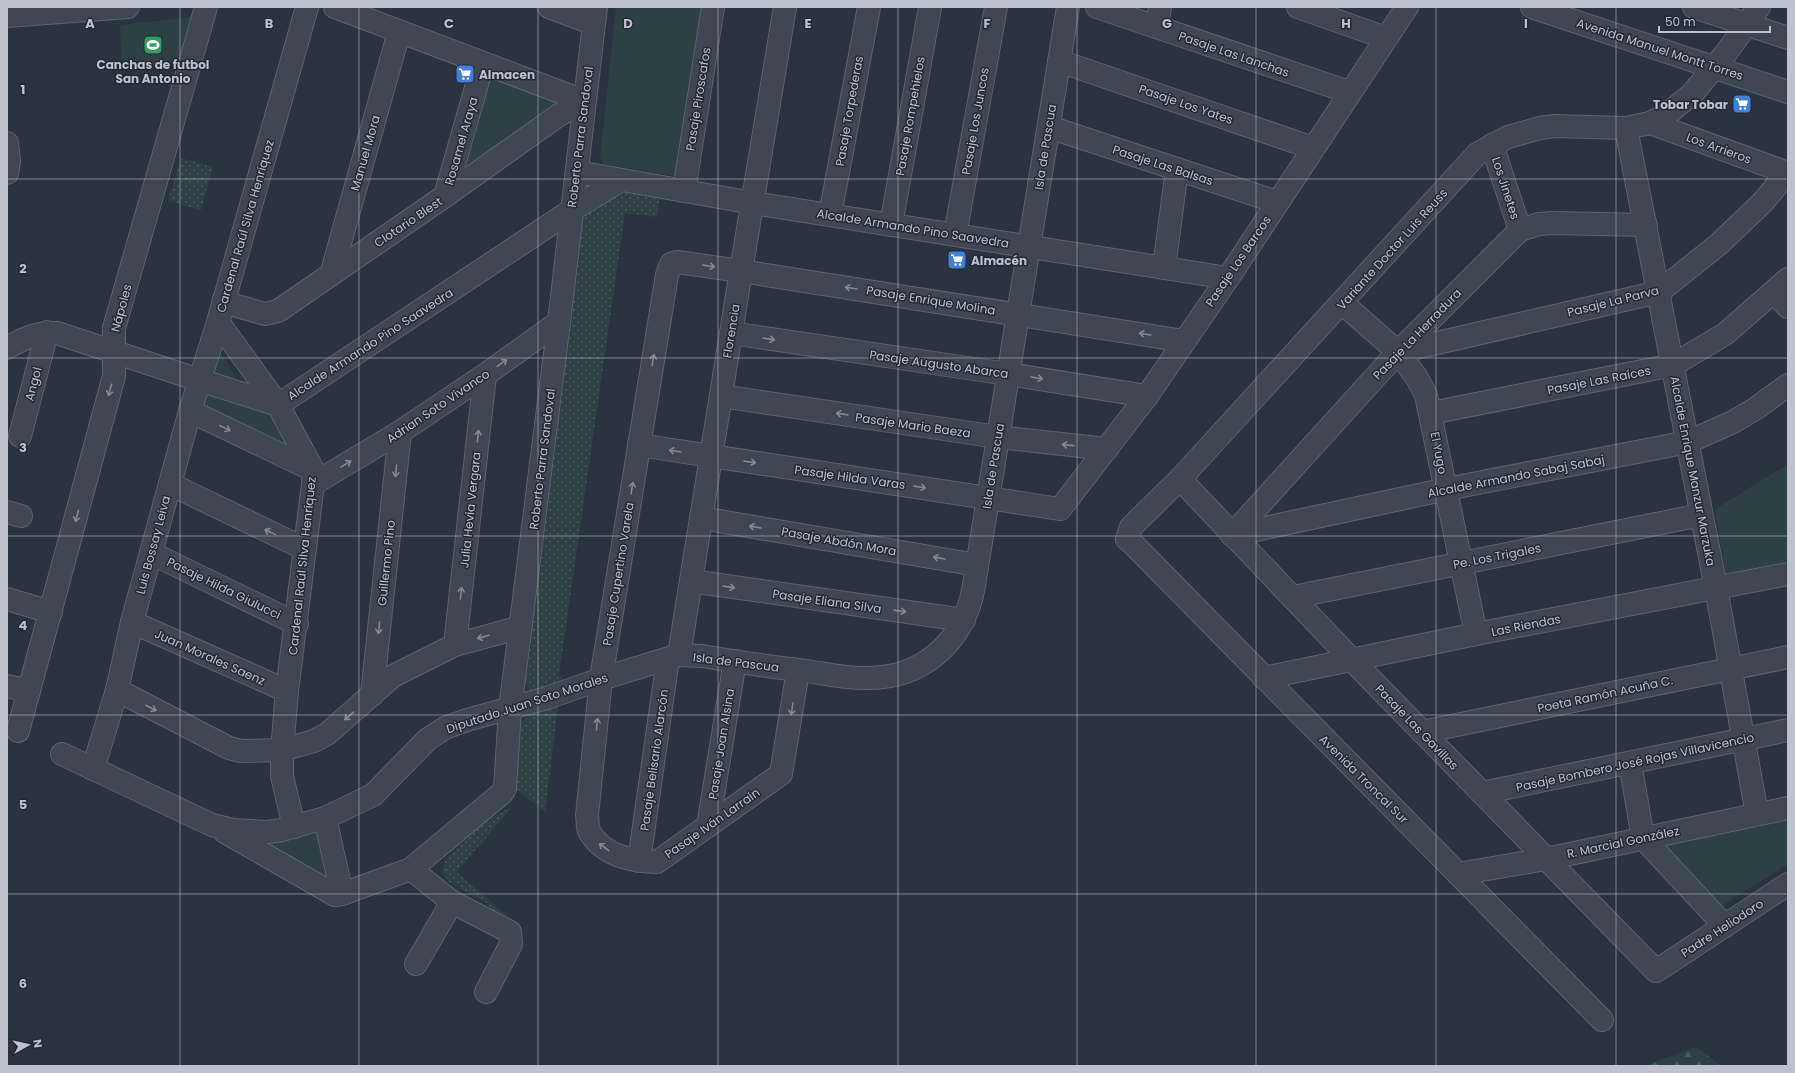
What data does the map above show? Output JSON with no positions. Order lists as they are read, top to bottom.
{
  "streets": {
    "street": [
      "Avenida Manuel Montt Torres",
      "Pasaje Las Lanchas",
      "Pasaje Piroscafos",
      "Pasaje Los Yates",
      "Pasaje Torpederas",
      "Pasaje Rompehielos",
      "Pasaje Los Juncos",
      "Roberto Parra Sandoval",
      "Rosamel Araya",
      "Isla de Pascua",
      "Los Arrieros",
      "Manuel Mora",
      "Pasaje Las Balsas",
      "Los Jinetes",
      "Clotario Blest",
      "Cardenal Raúl Silva Henríquez",
      "Alcalde Armando Pino Saavedra",
      "Variante Doctor Luis Reuss",
      "Pasaje Los Barcos",
      "Pasaje Enrique Molina",
      "Pasaje La Parva",
      "Nápoles",
      "Florencia",
      "Pasaje La Herradura",
      "Pasaje Augusto Abarca",
      "Pasaje Las Raíces",
      "Angol",
      "Adrian Soto Vivanco",
      "Pasaje Mario Baeza",
      "El Yugo",
      "Alcalde Enrique Manzur Marzuka",
      "Alcalde Armando Sabaj Sabaj",
      "Pasaje Hilda Varas",
      "Julia Hevia Vergara",
      "Pasaje Abdón Mora",
      "Luis Bossay Leiva",
      "Pe. Los Trigales",
      "Guillermo Pino",
      "Pasaje Cupertino Varela",
      "Pasaje Hilda Giulucci",
      "Pasaje Eliana Silva",
      "Las Riendas",
      "Juan Morales Saenz",
      "Poeta Ramón Acuña C.",
      "Diputado Juan Soto Morales",
      "Pasaje Las Gavillas",
      "Pasaje Joan Alsina",
      "Pasaje Belisario Alarcón",
      "Pasaje Bombero José Rojas Villavicencio",
      "Avenida Troncal Sur",
      "Pasaje Iván Larraín",
      "R. Marcial González",
      "Padre Heliodoro"
    ]
  },
  "crossings": [
    ["Avenida Manuel Montt Torres", "Variante Doctor Luis Reuss"],
    ["Pasaje Las Lanchas", "Pasaje Los Barcos"],
    ["Pasaje Piroscafos", "Alcalde Armando Pino Saavedra"],
    ["Pasaje Los Yates", "Isla de Pascua"],
    ["Pasaje Los Yates", "Pasaje Los Barcos"],
    ["Pasaje Torpederas", "Alcalde Armando Pino Saavedra"],
    ["Pasaje Rompehielos", "Alcalde Armando Pino Saavedra"],
    ["Pasaje Los Juncos", "Alcalde Armando Pino Saavedra"],
    ["Roberto Parra Sandoval", "Clotario Blest"],
    ["Roberto Parra Sandoval", "Alcalde Armando Pino Saavedra"],
    ["Roberto Parra Sandoval", "Adrian Soto Vivanco"],
    ["Roberto Parra Sandoval", "Diputado Juan Soto Morales"],
    ["Rosamel Araya", "Clotario Blest"],
    ["Isla de Pascua", "Pasaje Las Balsas"],
    ["Isla de Pascua", "Alcalde Armando Pino Saavedra"],
    ["Isla de Pascua", "Pasaje Enrique Molina"],
    ["Isla de Pascua", "Florencia"],
    ["Isla de Pascua", "Pasaje Augusto Abarca"],
    ["Isla de Pascua", "Pasaje Mario Baeza"],
    ["Isla de Pascua", "Pasaje Hilda Varas"],
    ["Isla de Pascua", "Pasaje Abdón Mora"],
    ["Isla de Pascua", "Pasaje Eliana Silva"],
    ["Isla de Pascua", "Diputado Juan Soto Morales"],
    ["Isla de Pascua", "Pasaje Joan Alsina"],
    ["Isla de Pascua", "Pasaje Belisario Alarcón"],
    ["Isla de Pascua", "Pasaje Iván Larraín"],
    ["Los Arrieros", "Variante Doctor Luis Reuss"],
    ["Los Arrieros", "Pasaje La Parva"],
    ["Manuel Mora", "Clotario Blest"],
    ["Pasaje Las Balsas", "Pasaje Los Barcos"],
    ["Los Jinetes", "Variante Doctor Luis Reuss"],
    ["Los Jinetes", "Pasaje La Herradura"],
    ["Clotario Blest", "Cardenal Raúl Silva Henríquez"],
    ["Clotario Blest", "Luis Bossay Leiva"],
    ["Cardenal Raúl Silva Henríquez", "Alcalde Armando Pino Saavedra"],
    ["Cardenal Raúl Silva Henríquez", "Adrian Soto Vivanco"],
    ["Cardenal Raúl Silva Henríquez", "Luis Bossay Leiva"],
    ["Cardenal Raúl Silva Henríquez", "Pasaje Hilda Giulucci"],
    ["Cardenal Raúl Silva Henríquez", "Juan Morales Saenz"],
    ["Cardenal Raúl Silva Henríquez", "Diputado Juan Soto Morales"],
    ["Alcalde Armando Pino Saavedra", "Pasaje Los Barcos"],
    ["Alcalde Armando Pino Saavedra", "Nápoles"],
    ["Alcalde Armando Pino Saavedra", "Florencia"],
    ["Alcalde Armando Pino Saavedra", "Angol"],
    ["Alcalde Armando Pino Saavedra", "Luis Bossay Leiva"],
    ["Variante Doctor Luis Reuss", "El Yugo"],
    ["Variante Doctor Luis Reuss", "Alcalde Enrique Manzur Marzuka"],
    ["Variante Doctor Luis Reuss", "Pasaje Las Gavillas"],
    ["Variante Doctor Luis Reuss", "Avenida Troncal Sur"],
    ["Pasaje Los Barcos", "Pasaje Enrique Molina"],
    ["Pasaje Los Barcos", "Pasaje Augusto Abarca"],
    ["Pasaje Los Barcos", "Pasaje Mario Baeza"],
    ["Pasaje Los Barcos", "Pasaje Hilda Varas"],
    ["Pasaje Enrique Molina", "Florencia"],
    ["Pasaje Enrique Molina", "Pasaje Cupertino Varela"],
    ["Pasaje La Parva", "Pasaje La Herradura"],
    ["Pasaje La Parva", "El Yugo"],
    ["Pasaje La Parva", "Alcalde Enrique Manzur Marzuka"],
    ["Florencia", "Pasaje Augusto Abarca"],
    ["Florencia", "Pasaje Mario Baeza"],
    ["Florencia", "Pasaje Hilda Varas"],
    ["Florencia", "Pasaje Abdón Mora"],
    ["Florencia", "Pasaje Eliana Silva"],
    ["Florencia", "Diputado Juan Soto Morales"],
    ["Florencia", "Pasaje Belisario Alarcón"],
    ["Pasaje La Herradura", "El Yugo"],
    ["Pasaje La Herradura", "Alcalde Enrique Manzur Marzuka"],
    ["Pasaje La Herradura", "Alcalde Armando Sabaj Sabaj"],
    ["Pasaje La Herradura", "Pasaje Las Gavillas"],
    ["Pasaje Las Raíces", "El Yugo"],
    ["Pasaje Las Raíces", "Alcalde Enrique Manzur Marzuka"],
    ["Adrian Soto Vivanco", "Julia Hevia Vergara"],
    ["Adrian Soto Vivanco", "Guillermo Pino"],
    ["El Yugo", "Alcalde Armando Sabaj Sabaj"],
    ["El Yugo", "Pe. Los Trigales"],
    ["El Yugo", "Las Riendas"],
    ["Alcalde Enrique Manzur Marzuka", "Alcalde Armando Sabaj Sabaj"],
    ["Alcalde Enrique Manzur Marzuka", "Pe. Los Trigales"],
    ["Alcalde Enrique Manzur Marzuka", "Las Riendas"],
    ["Alcalde Enrique Manzur Marzuka", "Poeta Ramón Acuña C."],
    ["Alcalde Enrique Manzur Marzuka", "Pasaje Bombero José Rojas Villavicencio"],
    ["Alcalde Enrique Manzur Marzuka", "R. Marcial González"],
    ["Alcalde Armando Sabaj Sabaj", "Pasaje Las Gavillas"],
    ["Pasaje Hilda Varas", "Pasaje Cupertino Varela"],
    ["Luis Bossay Leiva", "Pasaje Hilda Giulucci"],
    ["Luis Bossay Leiva", "Juan Morales Saenz"],
    ["Luis Bossay Leiva", "Diputado Juan Soto Morales"],
    ["Pe. Los Trigales", "Pasaje Las Gavillas"],
    ["Pasaje Cupertino Varela", "Diputado Juan Soto Morales"],
    ["Pasaje Cupertino Varela", "Pasaje Belisario Alarcón"],
    ["Pasaje Cupertino Varela", "Pasaje Iván Larraín"],
    ["Las Riendas", "Pasaje Las Gavillas"],
    ["Las Riendas", "Avenida Troncal Sur"],
    ["Poeta Ramón Acuña C.", "Pasaje Las Gavillas"],
    ["Diputado Juan Soto Morales", "Pasaje Belisario Alarcón"],
    ["Pasaje Las Gavillas", "Pasaje Bombero José Rojas Villavicencio"],
    ["Pasaje Las Gavillas", "R. Marcial González"],
    ["Pasaje Las Gavillas", "Padre Heliodoro"],
    ["Pasaje Joan Alsina", "Pasaje Iván Larraín"],
    ["Pasaje Belisario Alarcón", "Pasaje Iván Larraín"],
    ["Avenida Troncal Sur", "R. Marcial González"]
  ],
  "one_way": [
    "Nápoles",
    "Pasaje Augusto Abarca",
    "Adrian Soto Vivanco",
    "Pasaje Mario Baeza",
    "Julia Hevia Vergara",
    "Pasaje Abdón Mora",
    "Guillermo Pino",
    "Pasaje Cupertino Varela",
    "Pasaje Eliana Silva",
    "Pasaje Iván Larraín"
  ],
  "places": {
    "sports": ["Canchas de futbol San Antonio"],
    "supermarket": ["Almacen", "Tobar Tobar", "Almacén"]
  },
  "scale_bar": "50 m",
  "north": "right",
  "grid": {
    "columns": [
      "A",
      "B",
      "C",
      "D",
      "E",
      "F",
      "G",
      "H",
      "I"
    ],
    "rows": [
      "1",
      "2",
      "3",
      "4",
      "5",
      "6"
    ]
  }
}
